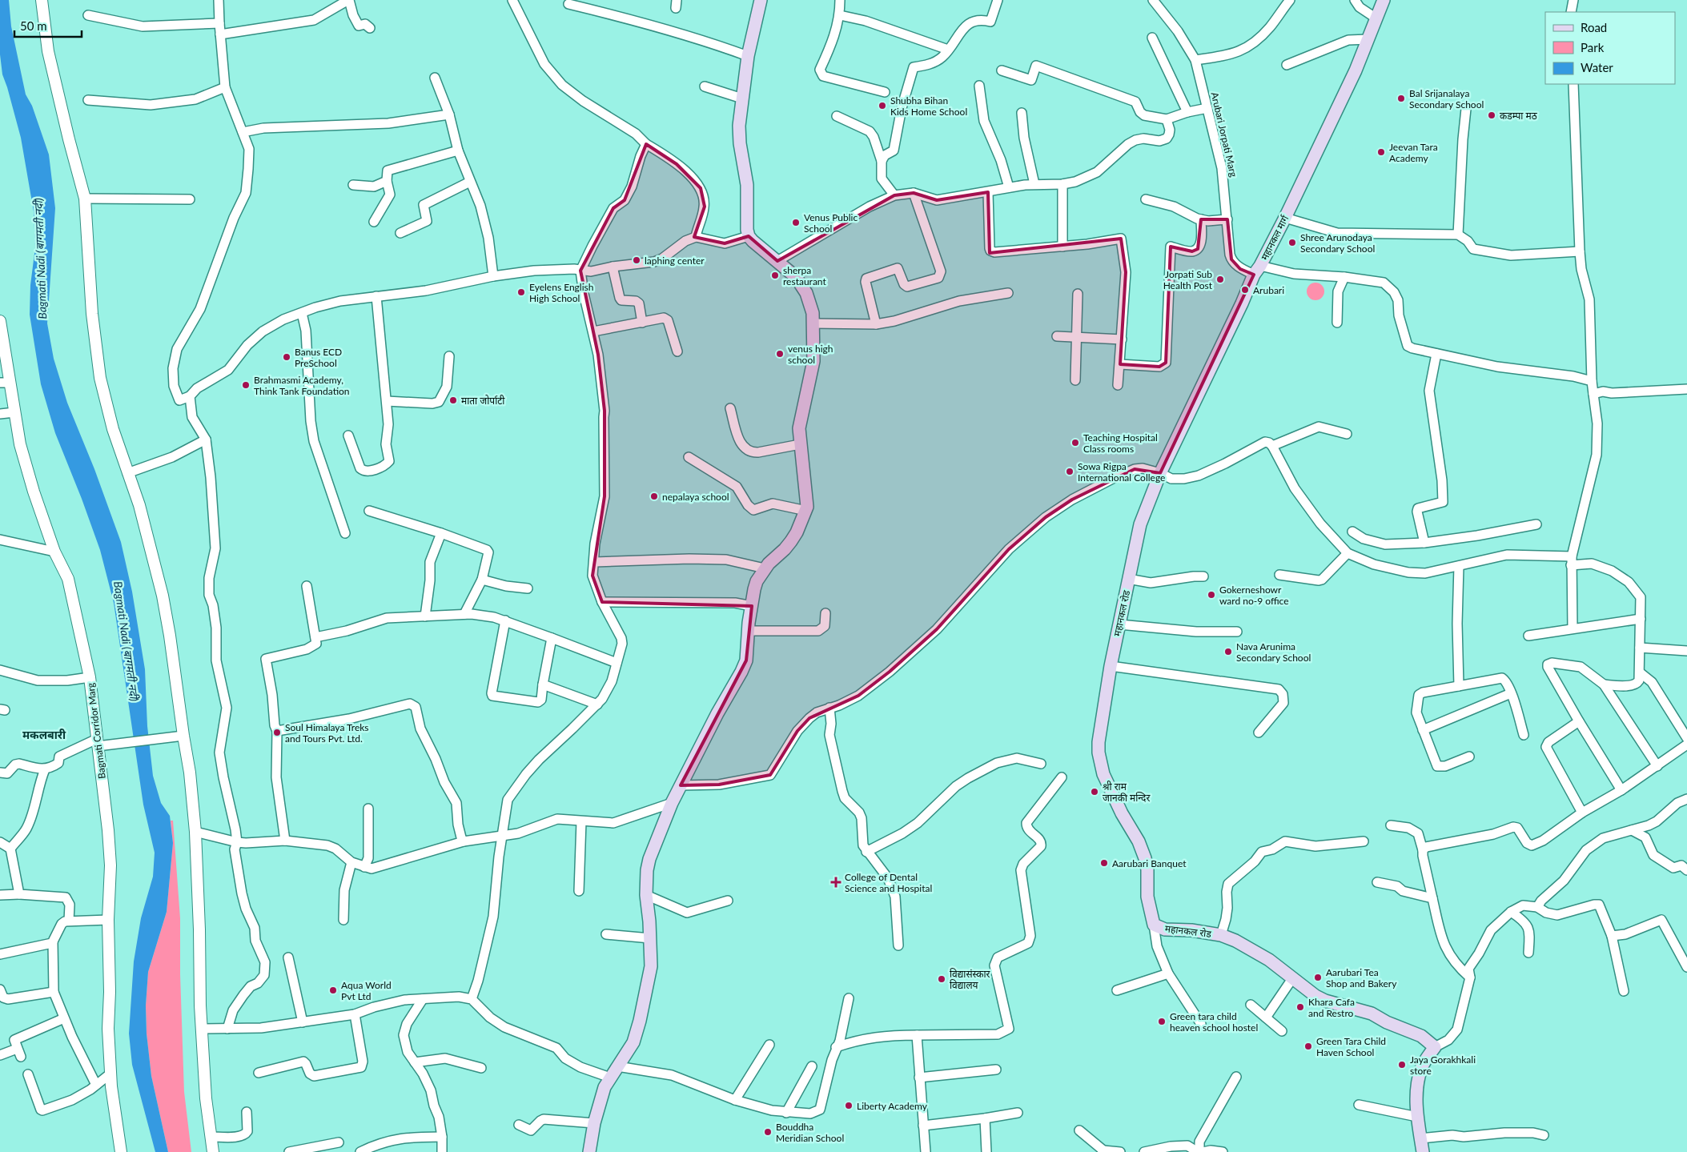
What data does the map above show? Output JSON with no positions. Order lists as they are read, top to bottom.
{
  "streets": {
    "main road": ["महानकल मार्ग", "महानकल रोड"],
    "street": ["Arubari Jorpati Marg", "Bagmati Corridor Marg"]
  },
  "crossings": [
    ["Arubari Jorpati Marg", "महानकल मार्ग"],
    ["महानकल मार्ग", "महानकल रोड"]
  ],
  "districts": ["मकलबारी"],
  "water": ["Bagmati Nadi (बागमती नदी)"],
  "places": {
    "other": [
      "Bal Srijanalaya Secondary School",
      "Shubha Bihan Kids Home School",
      "कडम्पा मठ",
      "Jeevan Tara Academy",
      "Venus Public School",
      "Shree Arunodaya Secondary School",
      "laphing center",
      "sherpa restaurant",
      "Jorpati Sub Health Post",
      "Arubari",
      "Eyelens English High School",
      "venus high school",
      "Banus ECD PreSchool",
      "Brahmasmi Academy, Think Tank Foundation",
      "माता जोर्पाटी",
      "Teaching Hospital Class rooms",
      "Sowa Rigpa International College",
      "nepalaya school",
      "Gokerneshowr ward no-9 office",
      "Nava Arunima Secondary School",
      "Soul Himalaya Treks and Tours Pvt. Ltd.",
      "श्री राम जानकी मन्दिर",
      "Aarubari Banquet",
      "Aarubari Tea Shop and Bakery",
      "विद्यासंस्कार विद्यालय",
      "Aqua World Pvt Ltd",
      "Khara Cafa and Restro",
      "Green tara child heaven school hostel",
      "Green Tara Child Haven School",
      "Jaya Gorakhkali store",
      "Liberty Academy",
      "Bouddha Meridian School"
    ],
    "health": ["College of Dental Science and Hospital"]
  },
  "legend": ["Road", "Park", "Water"],
  "scale_bar": "50 m"
}
